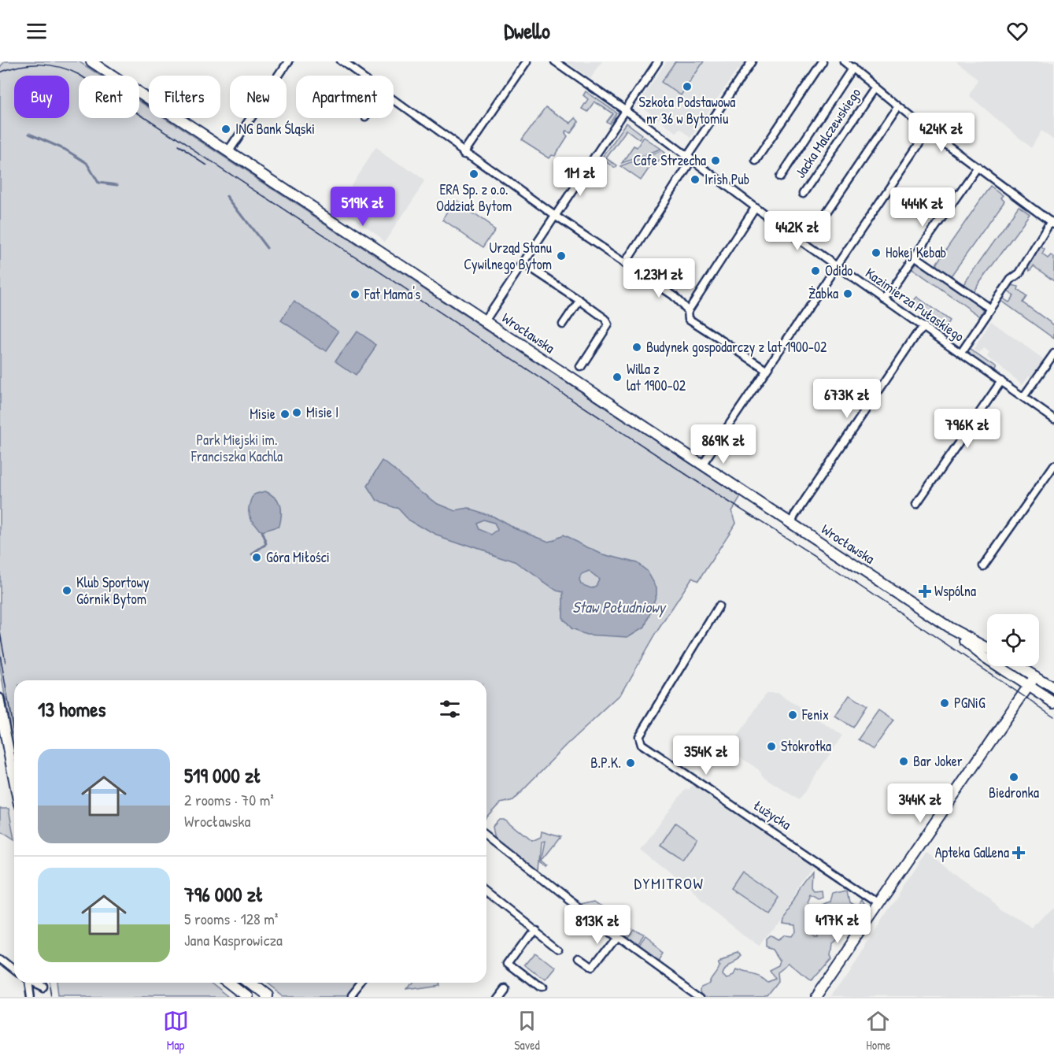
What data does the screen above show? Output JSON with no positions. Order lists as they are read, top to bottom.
{
  "streets": {
    "main road": ["Wrocławska"],
    "street": ["Jacka Malczewskiego", "Kazimierza Pułaskiego", "Łużycka"]
  },
  "districts": ["DYMITROW"],
  "water": ["Staw Południowy"],
  "parks": ["Park Miejski im. Franciszka Kachla"],
  "places": {
    "other": [
      "Szkoła Podstawowa nr 36 w Bytomiu",
      "ING Bank Śląski",
      "Cafe Strzecha",
      "ERA Sp. z o.o. Oddział Bytom",
      "Irish Pub",
      "Hokej Kebab",
      "Urząd Stanu Cywilnego Bytom",
      "Odido",
      "Żabka",
      "Fat Mama's",
      "Budynek gospodarczy z lat 1900-02",
      "Willa z lat 1900-02",
      "Misie I",
      "Misie",
      "Góra Miłości",
      "Klub Sportowy Górnik Bytom",
      "PGNiG",
      "Fenix",
      "Stokrotka",
      "Bar Joker",
      "B.P.K.",
      "Biedronka"
    ],
    "health": ["Wspólna", "Apteka Gallena"]
  },
  "page": {
    "header": "Dwello",
    "chip": [
      "Buy",
      "Rent",
      "Filters",
      "New",
      "Apartment"
    ],
    "price": [
      "424K zł",
      "1M zł",
      "519K zł",
      "444K zł",
      "442K zł",
      "1.23M zł",
      "673K zł",
      "796K zł",
      "869K zł",
      "354K zł",
      "344K zł",
      "417K zł",
      "813K zł"
    ],
    "heading": "13 homes",
    "list": [
      {
        "name": "519 000 zł",
        "note": "2 rooms · 70 m² · Wrocławska"
      },
      {
        "name": "796 000 zł",
        "note": "5 rooms · 128 m² · Jana Kasprowicza"
      }
    ],
    "tabs": ["Map", "Saved", "Home"]
  }
}
